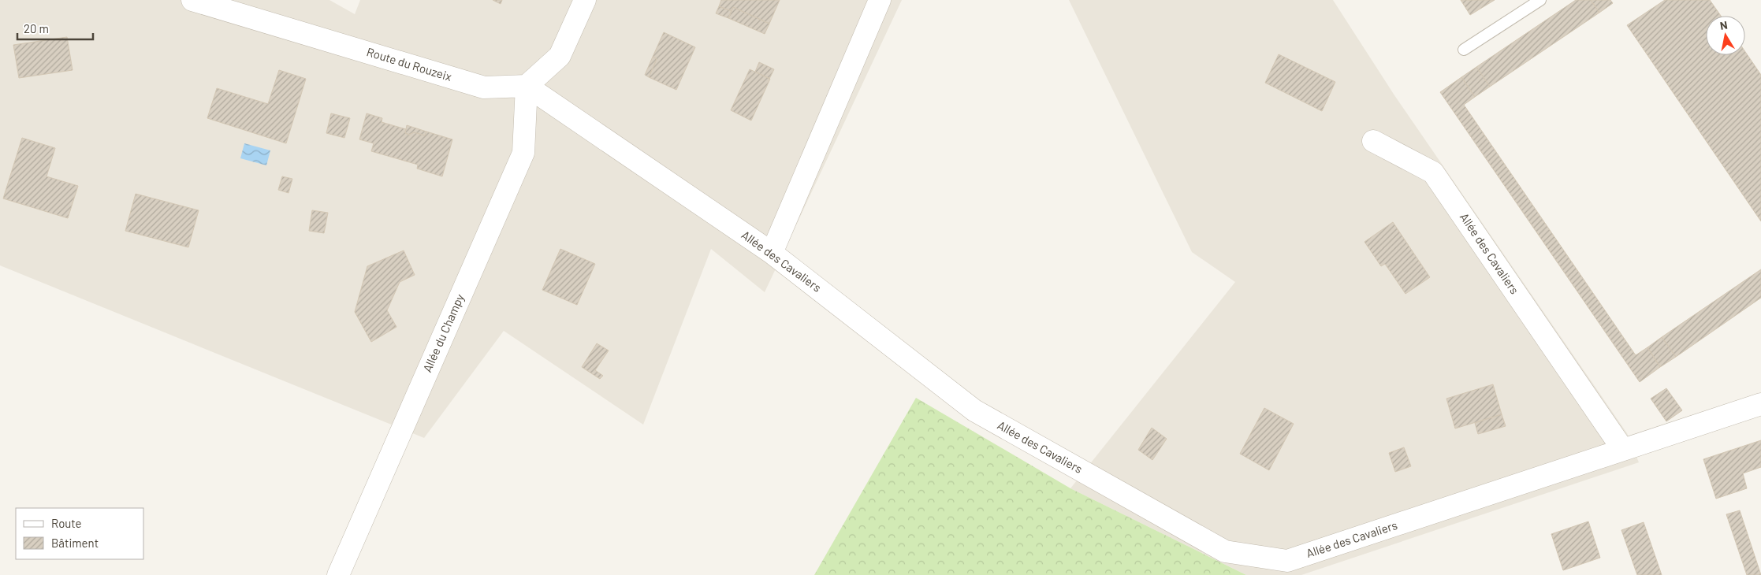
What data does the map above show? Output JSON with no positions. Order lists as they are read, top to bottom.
{
  "streets": {
    "street": ["Route du Rouzeix", "Allée des Cavaliers", "Allée du Champy"]
  },
  "crossings": [
    ["Route du Rouzeix", "Allée des Cavaliers"],
    ["Route du Rouzeix", "Allée du Champy"],
    ["Allée des Cavaliers", "Allée du Champy"]
  ],
  "legend": ["Route", "Bâtiment"],
  "scale_bar": "20 m",
  "north": "top"
}
